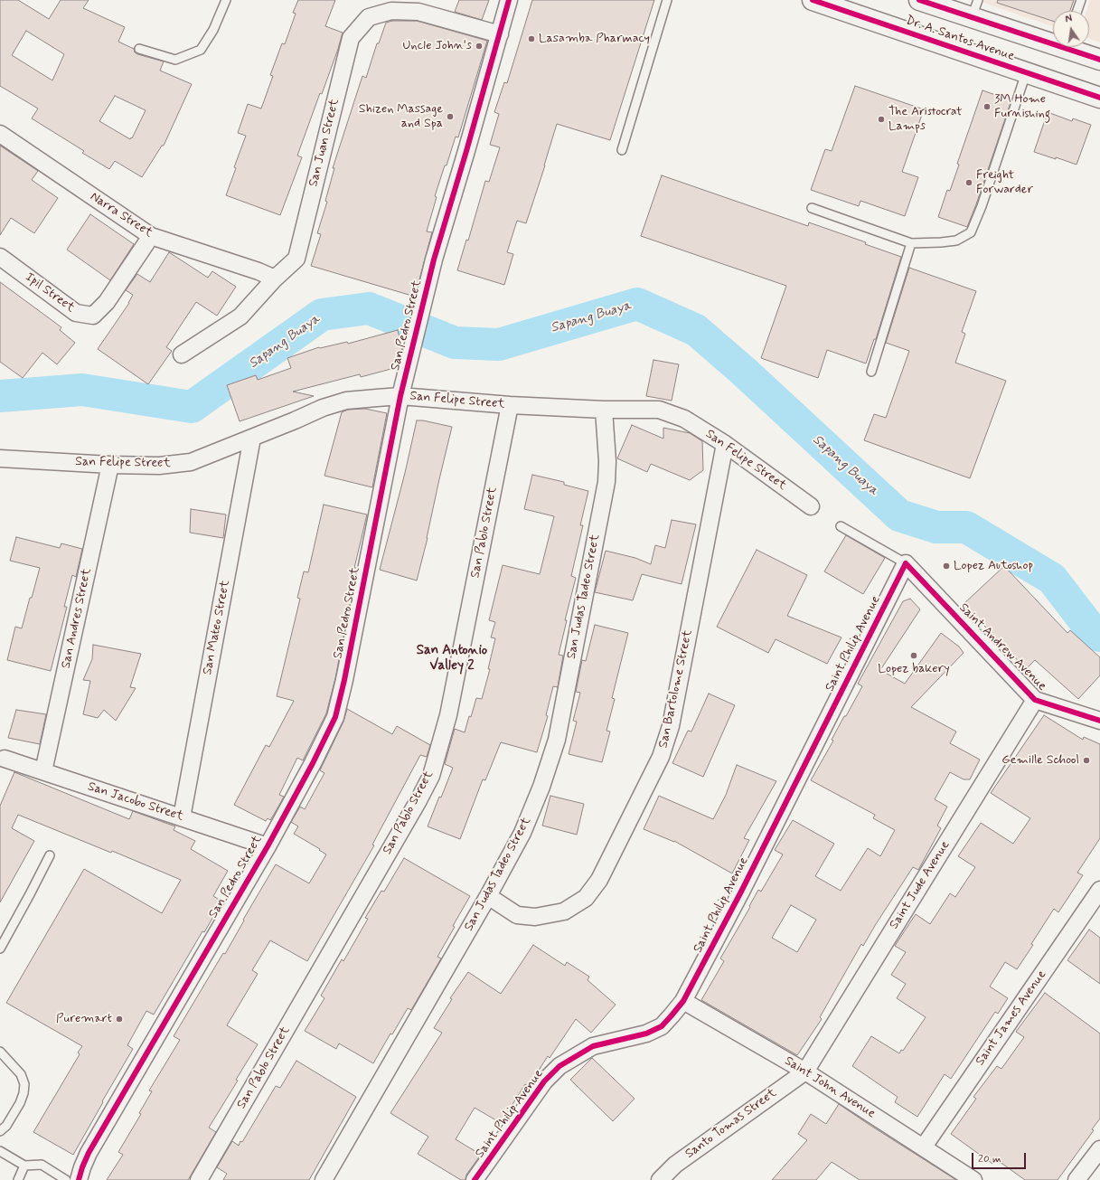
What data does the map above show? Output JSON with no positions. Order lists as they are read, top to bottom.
{
  "streets": {
    "main road": ["Dr. A. Santos Avenue"],
    "street": [
      "San Juan Street",
      "Narra Street",
      "Ipil Street",
      "San Pedro Street",
      "San Felipe Street",
      "San Pablo Street",
      "San Judas Tadeo Street",
      "San Andres Street",
      "San Mateo Street",
      "Saint Philip Avenue",
      "Saint Andrew Avenue",
      "San Bartolome Street",
      "San Jacobo Street",
      "Saint Jude Avenue",
      "Saint James Avenue",
      "Saint John Avenue",
      "Santo Tomas Street"
    ]
  },
  "crossings": [
    ["San Juan Street", "Narra Street"],
    ["San Juan Street", "San Pedro Street"],
    ["Narra Street", "Ipil Street"],
    ["San Pedro Street", "San Felipe Street"],
    ["San Pedro Street", "San Jacobo Street"],
    ["San Felipe Street", "San Pablo Street"],
    ["San Felipe Street", "San Judas Tadeo Street"],
    ["San Felipe Street", "San Andres Street"],
    ["San Felipe Street", "San Mateo Street"],
    ["San Felipe Street", "San Bartolome Street"],
    ["San Judas Tadeo Street", "San Bartolome Street"],
    ["San Andres Street", "San Jacobo Street"],
    ["San Mateo Street", "San Jacobo Street"],
    ["Saint Philip Avenue", "Saint Andrew Avenue"],
    ["Saint Philip Avenue", "Saint John Avenue"],
    ["Saint Andrew Avenue", "Saint Jude Avenue"],
    ["Saint Jude Avenue", "Saint John Avenue"],
    ["Saint Jude Avenue", "Santo Tomas Street"],
    ["Saint James Avenue", "Saint John Avenue"],
    ["Saint John Avenue", "Santo Tomas Street"]
  ],
  "districts": ["San Antonio Valley 2"],
  "water": ["Sapang Buaya"],
  "places": [
    "Lasamba Pharmacy",
    "Uncle John's",
    "3M Home Furnishing",
    "Shizen Massage and Spa",
    "The Aristocrat Lamps",
    "Freight Forwarder",
    "Lopez Autoshop",
    "Lopez bakery",
    "Gemille School",
    "Puremart"
  ],
  "scale_bar": "20 m",
  "north": "top"
}
